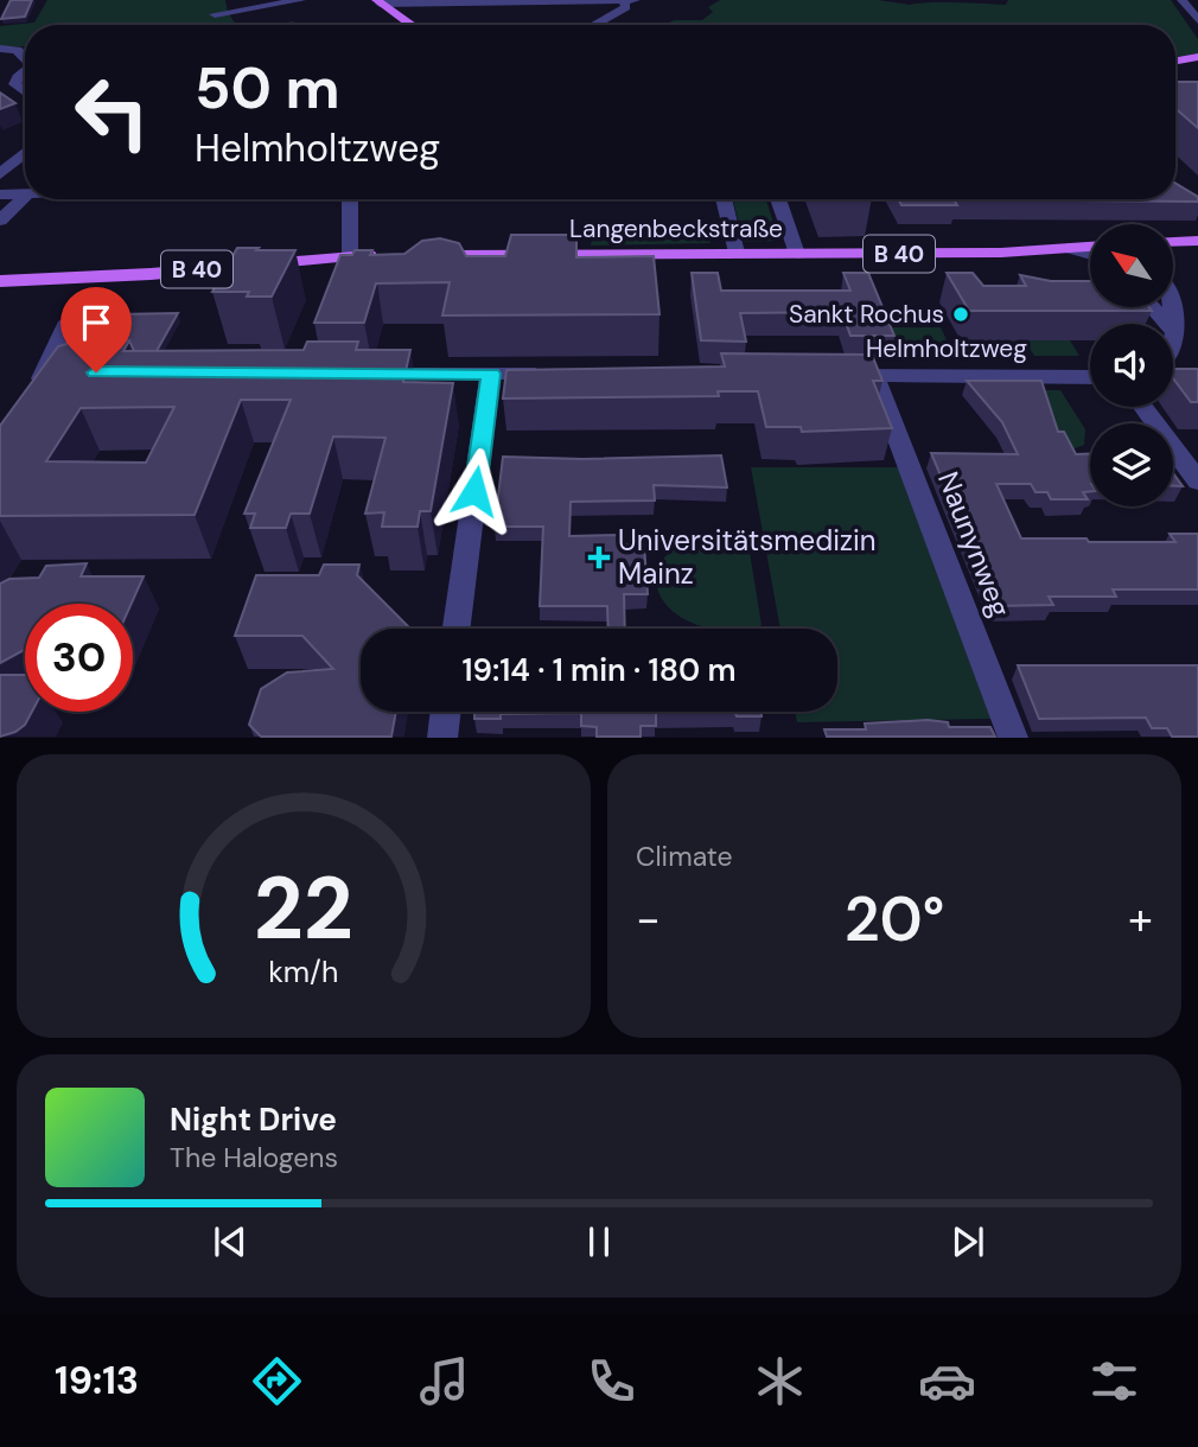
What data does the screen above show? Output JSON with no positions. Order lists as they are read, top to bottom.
{
  "streets": {
    "main road": ["Langenbeckstraße", "B 40"],
    "street": ["Helmholtzweg", "Naunynweg"]
  },
  "crossings": [
    ["Helmholtzweg", "Naunynweg"]
  ],
  "places": {
    "other": ["Sankt Rochus"],
    "health": ["Universitätsmedizin Mainz"]
  },
  "north": "top left",
  "page": {
    "turn": ["50 m", "Helmholtzweg"],
    "limit": "30",
    "trip": "19:14 · 1 min · 180 m",
    "tile": "Climate",
    "heat": ["−", "20°", "+"],
    "song": ["Night Drive", "The Halogens"],
    "tabs": "19:13",
    "gauge": ["22", "km/h"]
  }
}
